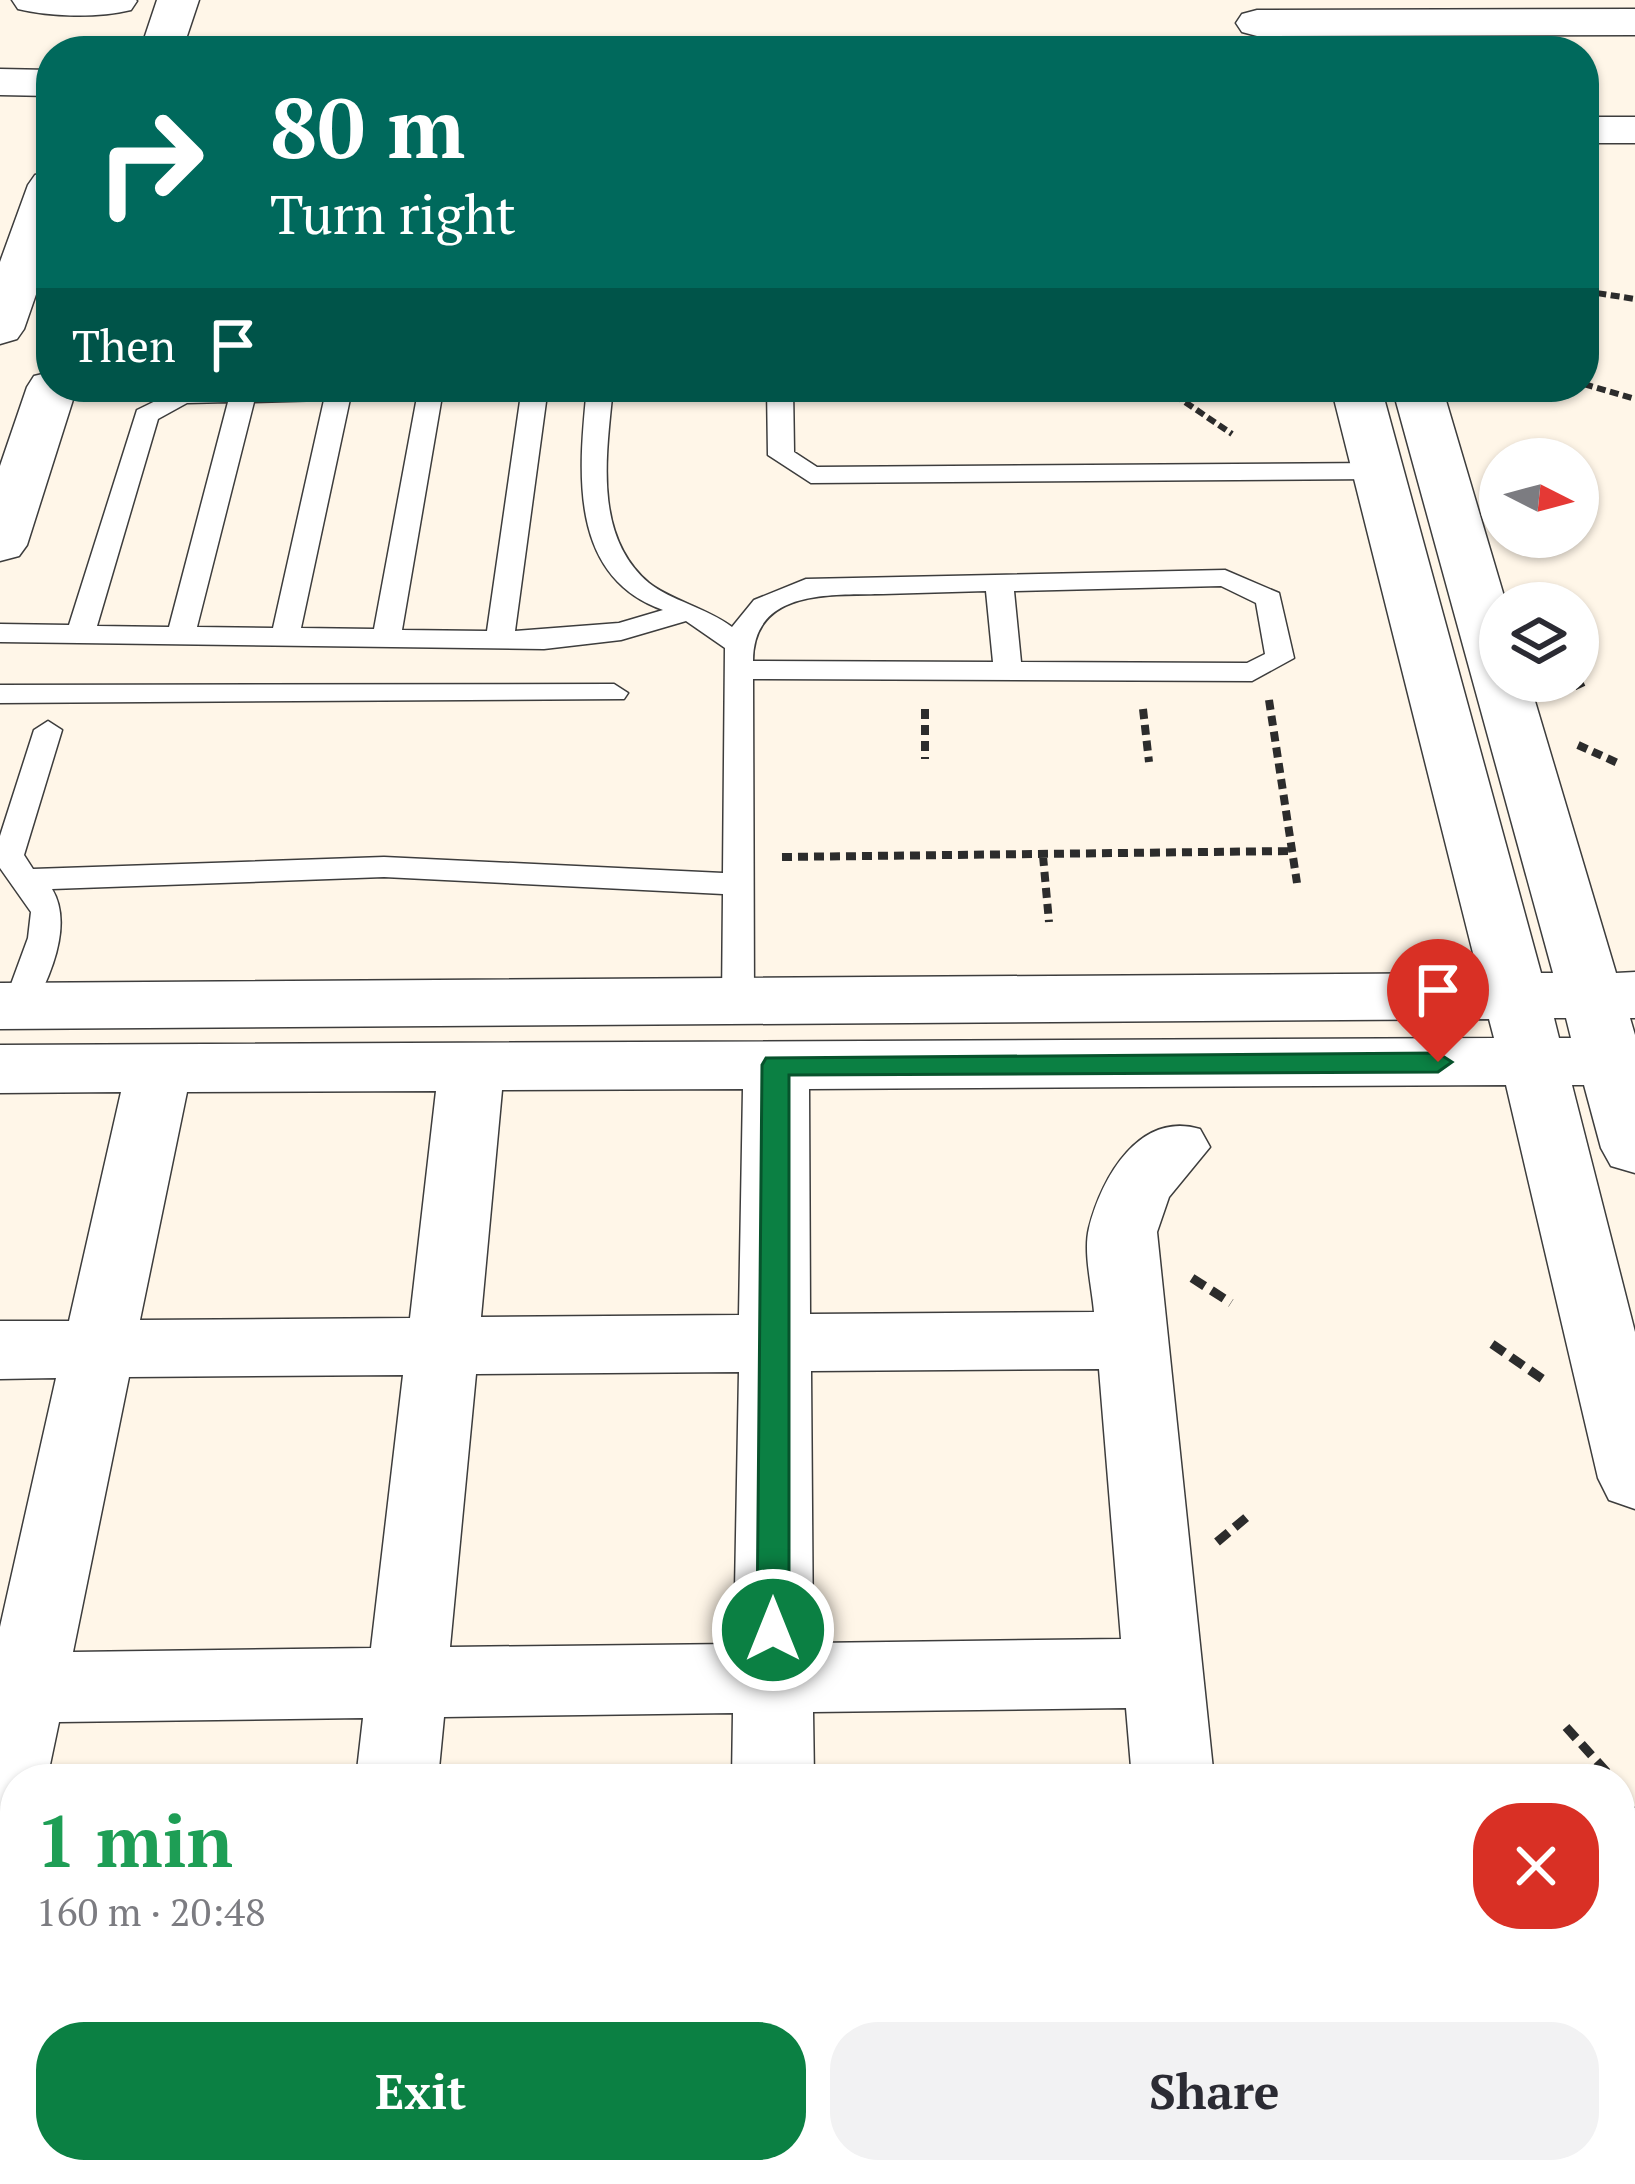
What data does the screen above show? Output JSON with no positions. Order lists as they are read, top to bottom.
{
  "north": "right",
  "page": {
    "turn": ["80 m", "Turn right"],
    "then": "Then",
    "heading": ["1 min", "160 m · 20:48"],
    "buttons": ["Exit", "Share"]
  }
}
